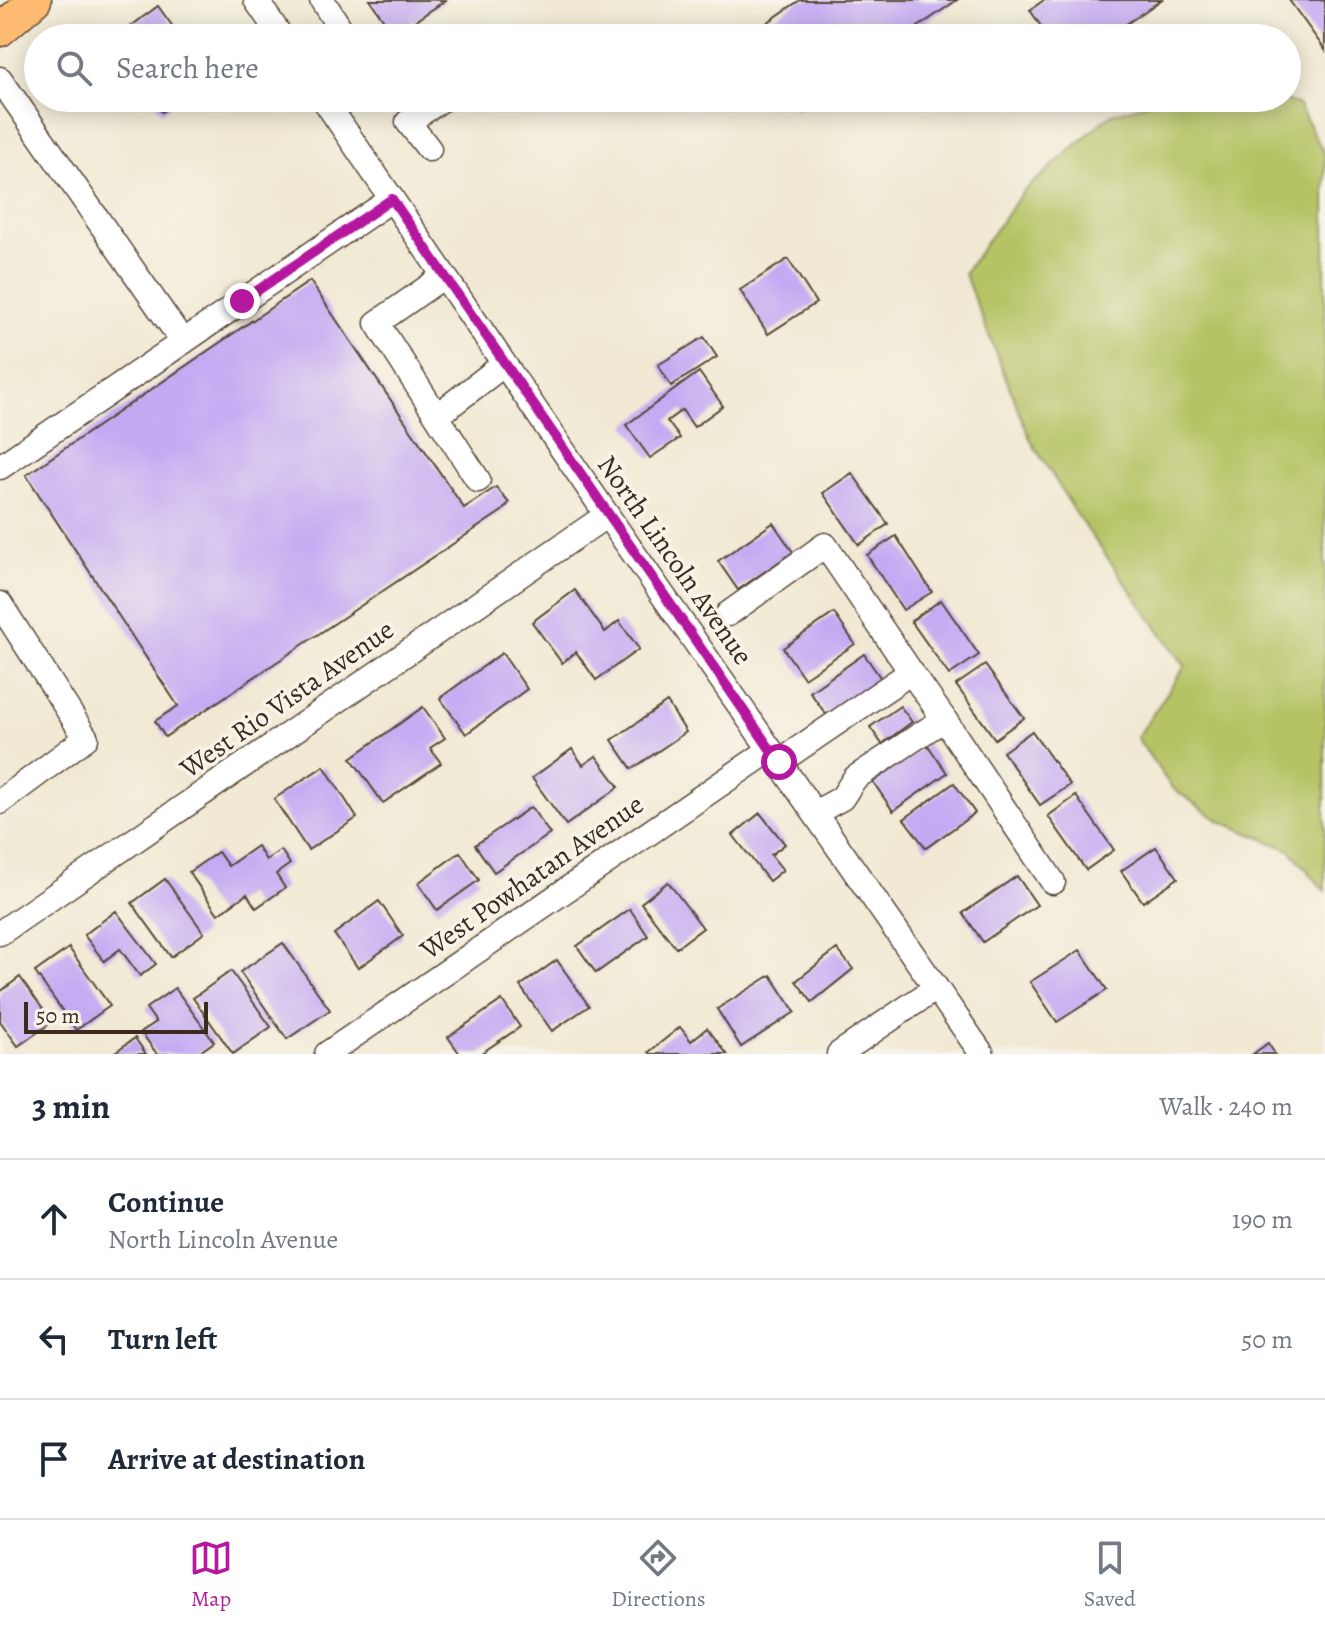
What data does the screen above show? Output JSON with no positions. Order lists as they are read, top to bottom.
{
  "streets": {
    "street": ["North Lincoln Avenue", "West Rio Vista Avenue", "West Powhatan Avenue"]
  },
  "crossings": [
    ["North Lincoln Avenue", "West Rio Vista Avenue"],
    ["North Lincoln Avenue", "West Powhatan Avenue"]
  ],
  "scale_bar": "50 m",
  "page": {
    "search": "Search here",
    "scale": "50 m",
    "heading": ["3 min", "Walk · 240 m"],
    "list": [
      ["Continue", "North Lincoln Avenue", "190 m"],
      ["Turn left", "50 m"],
      "Arrive at destination"
    ],
    "nav": ["Map", "Directions", "Saved"]
  }
}
